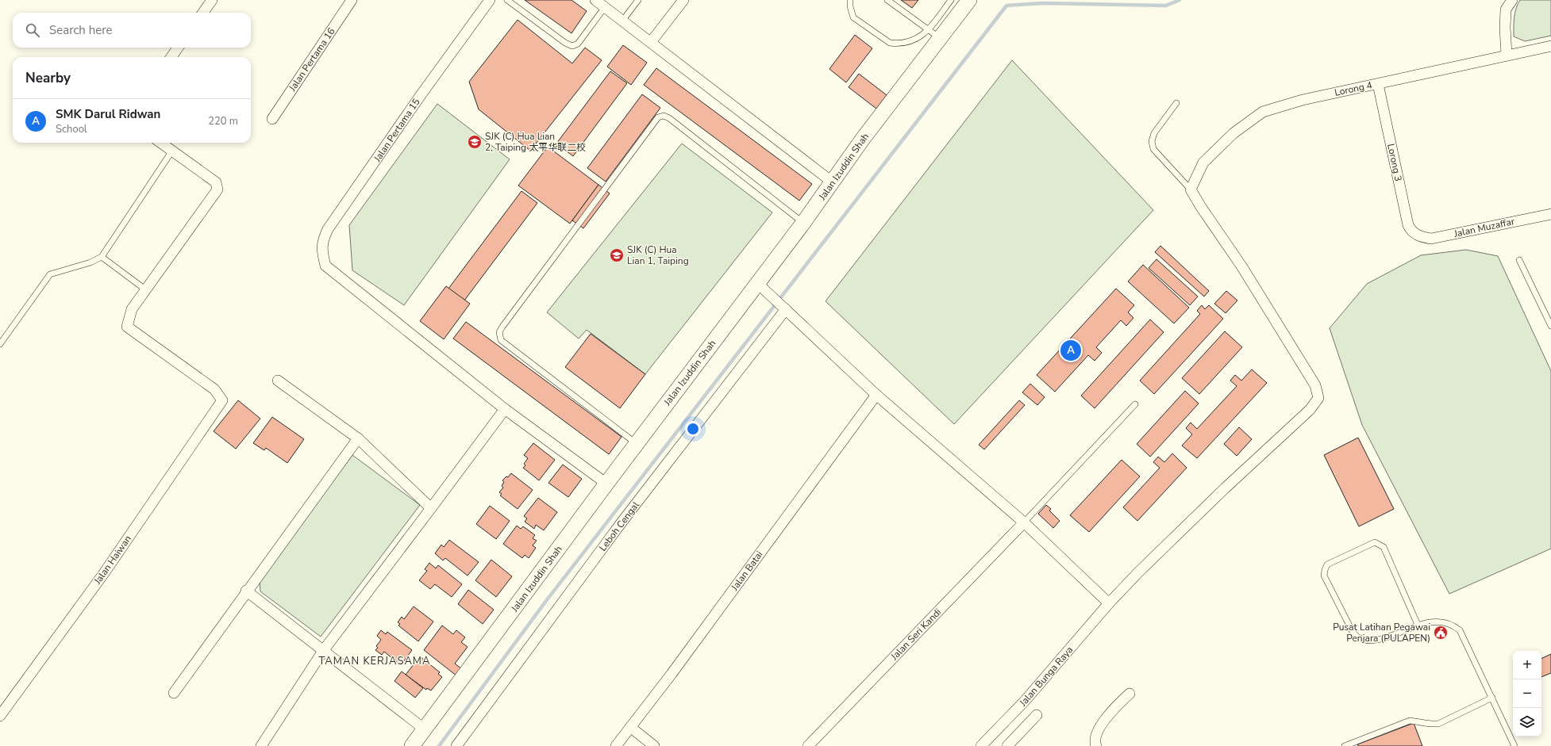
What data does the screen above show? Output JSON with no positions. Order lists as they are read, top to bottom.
{
  "streets": {
    "main road": ["Jalan Izuddin Shah"],
    "street": [
      "Jalan Pertama 16",
      "Lorong 4",
      "Jalan Pertama 15",
      "Lorong 3",
      "Jalan Muzaffar",
      "Leboh Cengal",
      "Jalan Haiwan",
      "Jalan Batai",
      "Jalan Seri Kandi",
      "Jalan Bunga Raya"
    ]
  },
  "crossings": [
    ["Lorong 4", "Lorong 3"],
    ["Lorong 4", "Jalan Bunga Raya"],
    ["Lorong 3", "Jalan Muzaffar"]
  ],
  "districts": ["TAMAN KERJASAMA"],
  "places": {
    "school or university": ["SJK (C) Hua Lian 2, Taiping 太平华联二校", "SJK (C) Hua Lian 1, Taiping"],
    "public building": ["Pusat Latihan Pegawai Penjara (PULAPEN)"]
  },
  "page": {
    "search": "Search here",
    "heading": "Nearby",
    "list": [
      {
        "mark": "A",
        "name": "SMK Darul Ridwan",
        "note": "School",
        "value": "220 m"
      }
    ],
    "pins": "A",
    "map_buttons": ["+", "−"]
  }
}
